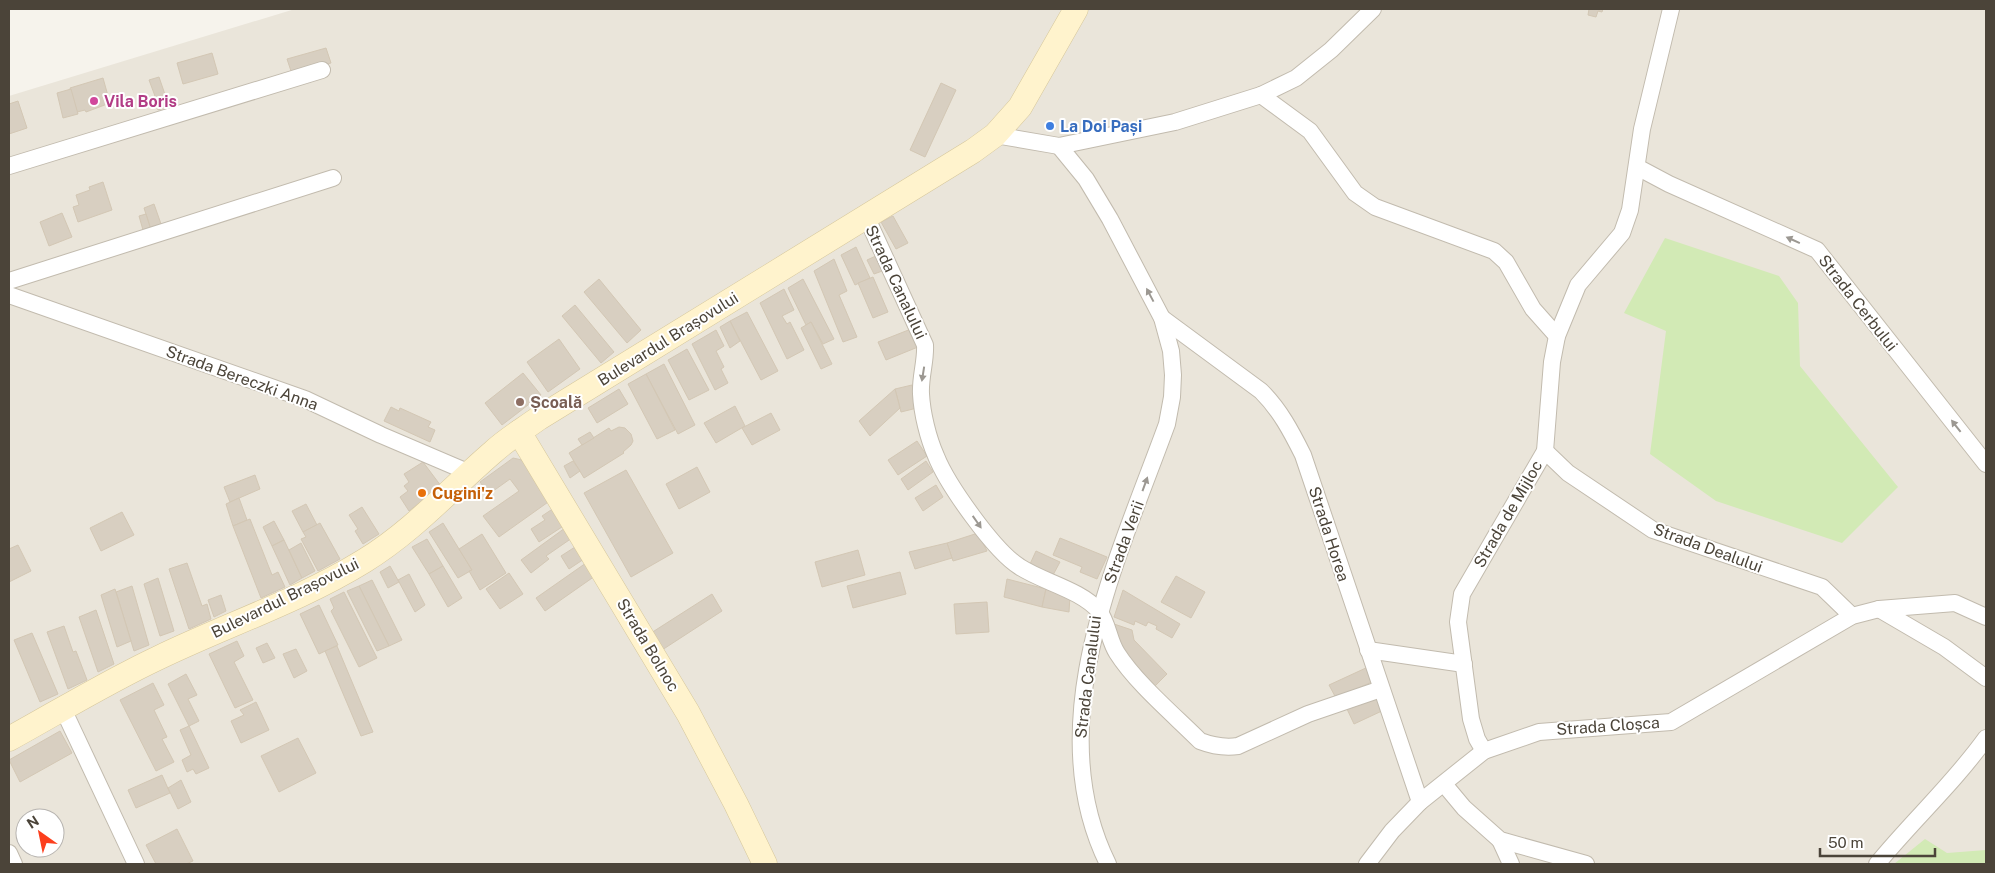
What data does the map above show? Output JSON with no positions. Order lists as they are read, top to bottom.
{
  "streets": {
    "main road": ["Bulevardul Brașovului", "Strada Bolnoc"],
    "street": [
      "Strada Canalului",
      "Strada Cerbului",
      "Strada Bereczki Anna",
      "Strada de Mijloc",
      "Strada Horea",
      "Strada Verii",
      "Strada Dealului",
      "Strada Cloșca"
    ]
  },
  "crossings": [
    ["Strada Canalului", "Bulevardul Brașovului"],
    ["Strada Canalului", "Strada Verii"],
    ["Bulevardul Brașovului", "Strada Bereczki Anna"],
    ["Bulevardul Brașovului", "Strada Bolnoc"],
    ["Strada de Mijloc", "Strada Dealului"],
    ["Strada de Mijloc", "Strada Cloșca"],
    ["Strada Horea", "Strada Verii"],
    ["Strada Horea", "Strada Cloșca"],
    ["Strada Dealului", "Strada Cloșca"]
  ],
  "one_way": ["Strada Canalului", "Strada Cerbului", "Strada Verii"],
  "places": [
    "Vila Boris",
    "La Doi Pași",
    "Școală",
    "Cugini'z"
  ],
  "scale_bar": "50 m",
  "north": "top left"
}
